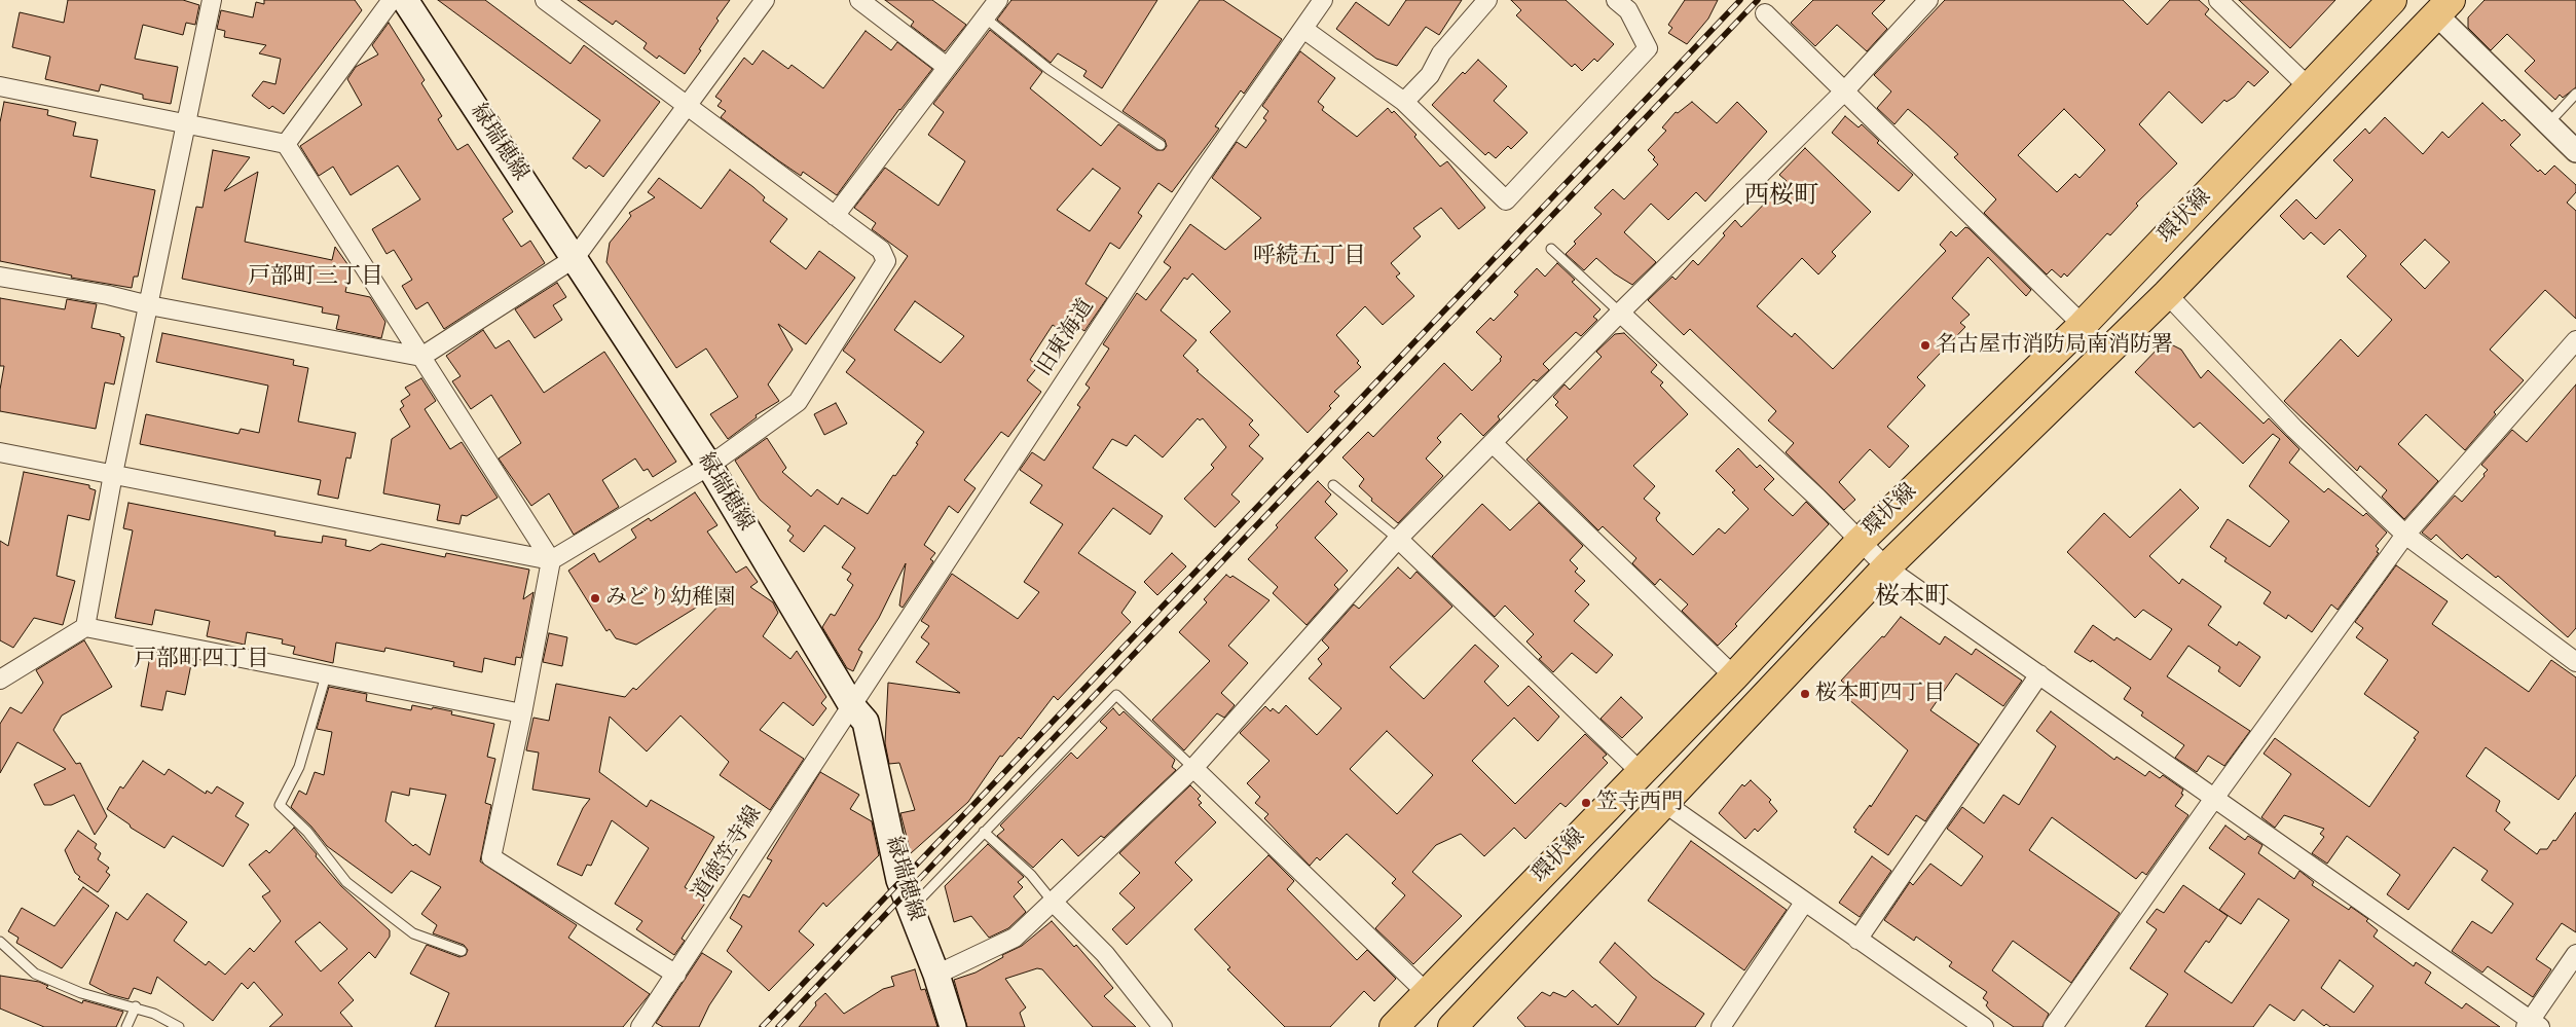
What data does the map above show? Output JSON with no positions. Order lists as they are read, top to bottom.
{
  "streets": {
    "main road": ["緑瑞穂線", "環状線"],
    "street": ["旧東海道", "道徳笠寺線"]
  },
  "crossings": [
    ["緑瑞穂線", "旧東海道"],
    ["緑瑞穂線", "道徳笠寺線"],
    ["旧東海道", "道徳笠寺線"]
  ],
  "districts": [
    "西桜町",
    "呼続五丁目",
    "戸部町三丁目",
    "桜本町",
    "戸部町四丁目"
  ],
  "places": [
    "名古屋市消防局南消防署",
    "みどり幼稚園",
    "桜本町四丁目",
    "笠寺西門"
  ]
}
